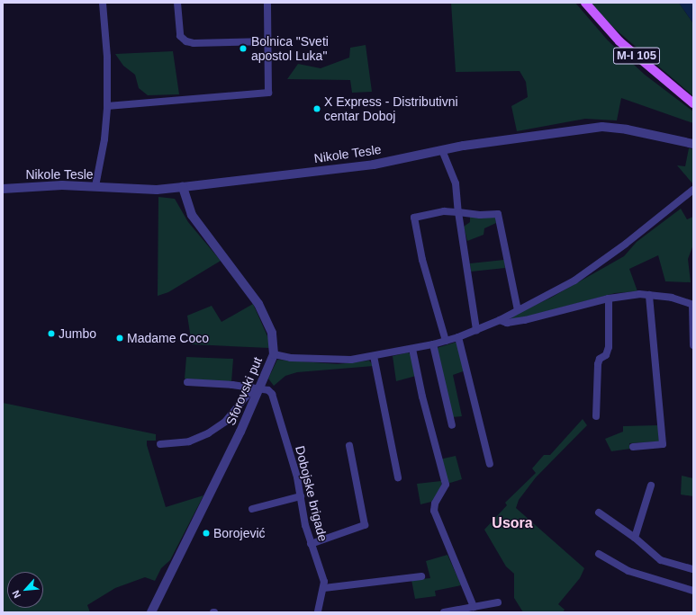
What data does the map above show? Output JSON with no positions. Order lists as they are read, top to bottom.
{
  "streets": {
    "main road": ["M-I 105"],
    "street": ["Nikole Tesle", "Sforovski put", "Dobojske brigade"]
  },
  "crossings": [
    ["Nikole Tesle", "Sforovski put"],
    ["Sforovski put", "Dobojske brigade"]
  ],
  "districts": ["Usora"],
  "places": [
    "Bolnica \"Sveti apostol Luka\"",
    "X Express - Distributivni centar Doboj",
    "Jumbo",
    "Madame Coco",
    "Borojević"
  ],
  "north": "bottom left"
}
